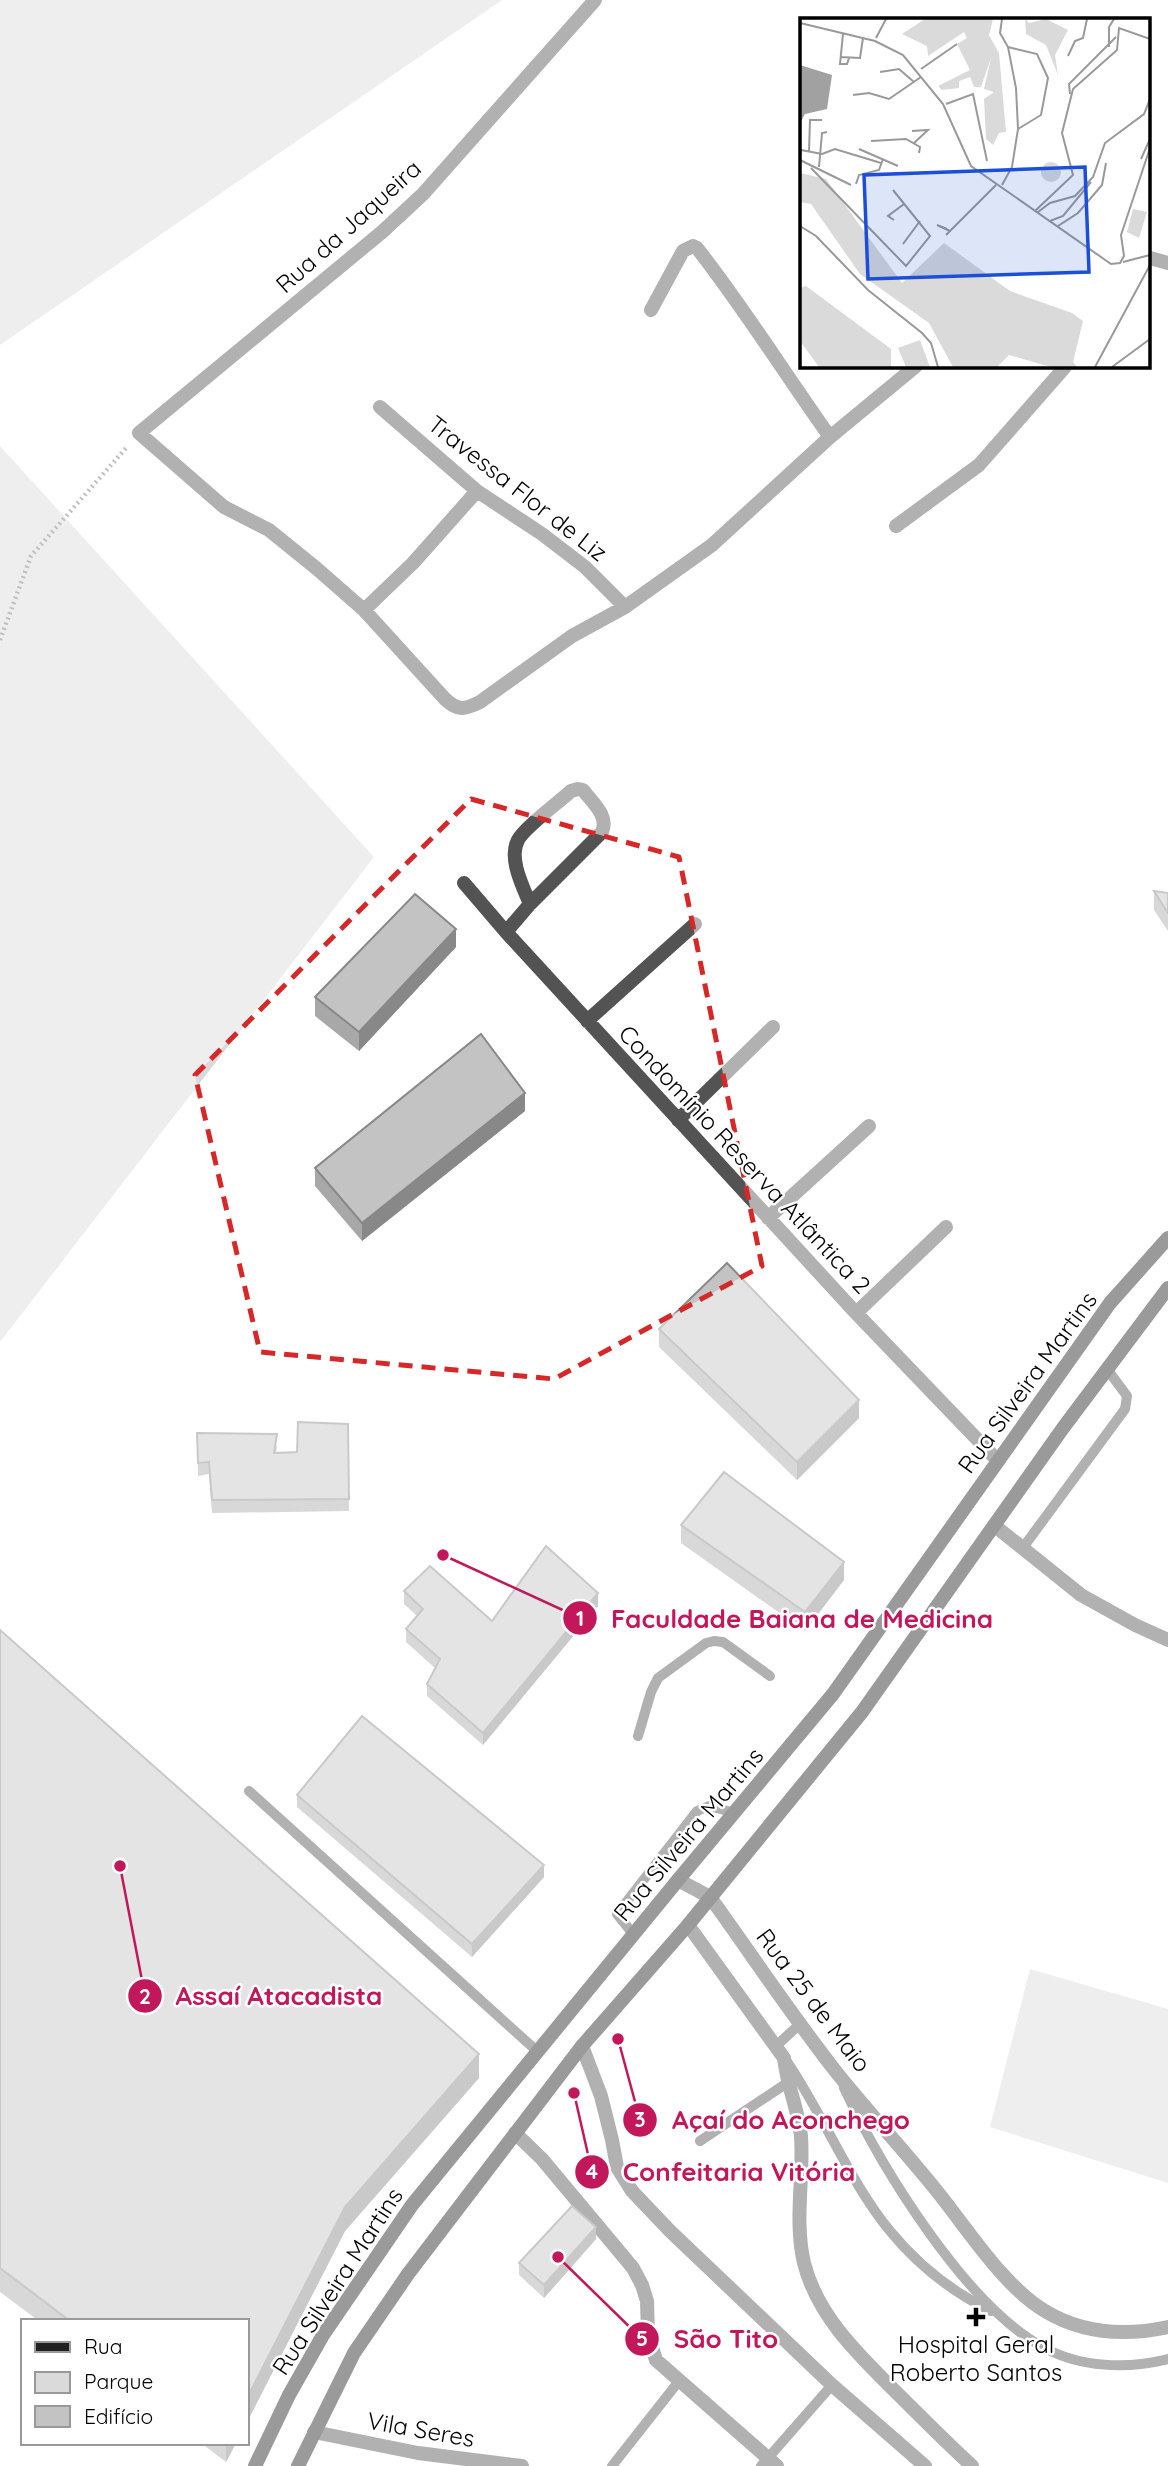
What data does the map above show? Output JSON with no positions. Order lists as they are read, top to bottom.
{
  "streets": {
    "main road": ["Rua Silveira Martins"],
    "street": [
      "Rua da Jaqueira",
      "Travessa Flor de Liz",
      "Condomínio Reserva Atlântica 2",
      "Rua 25 de Maio",
      "Vila Seres"
    ]
  },
  "crossings": [
    ["Condomínio Reserva Atlântica 2", "Rua Silveira Martins"],
    ["Rua Silveira Martins", "Rua 25 de Maio"]
  ],
  "places": {
    "other": [
      "Faculdade Baiana de Medicina",
      "Assaí Atacadista",
      "Açaí do Aconchego",
      "Confeitaria Vitória",
      "São Tito"
    ],
    "health": ["Hospital Geral Roberto Santos"]
  },
  "legend": ["Rua", "Parque", "Edifício"]
}
